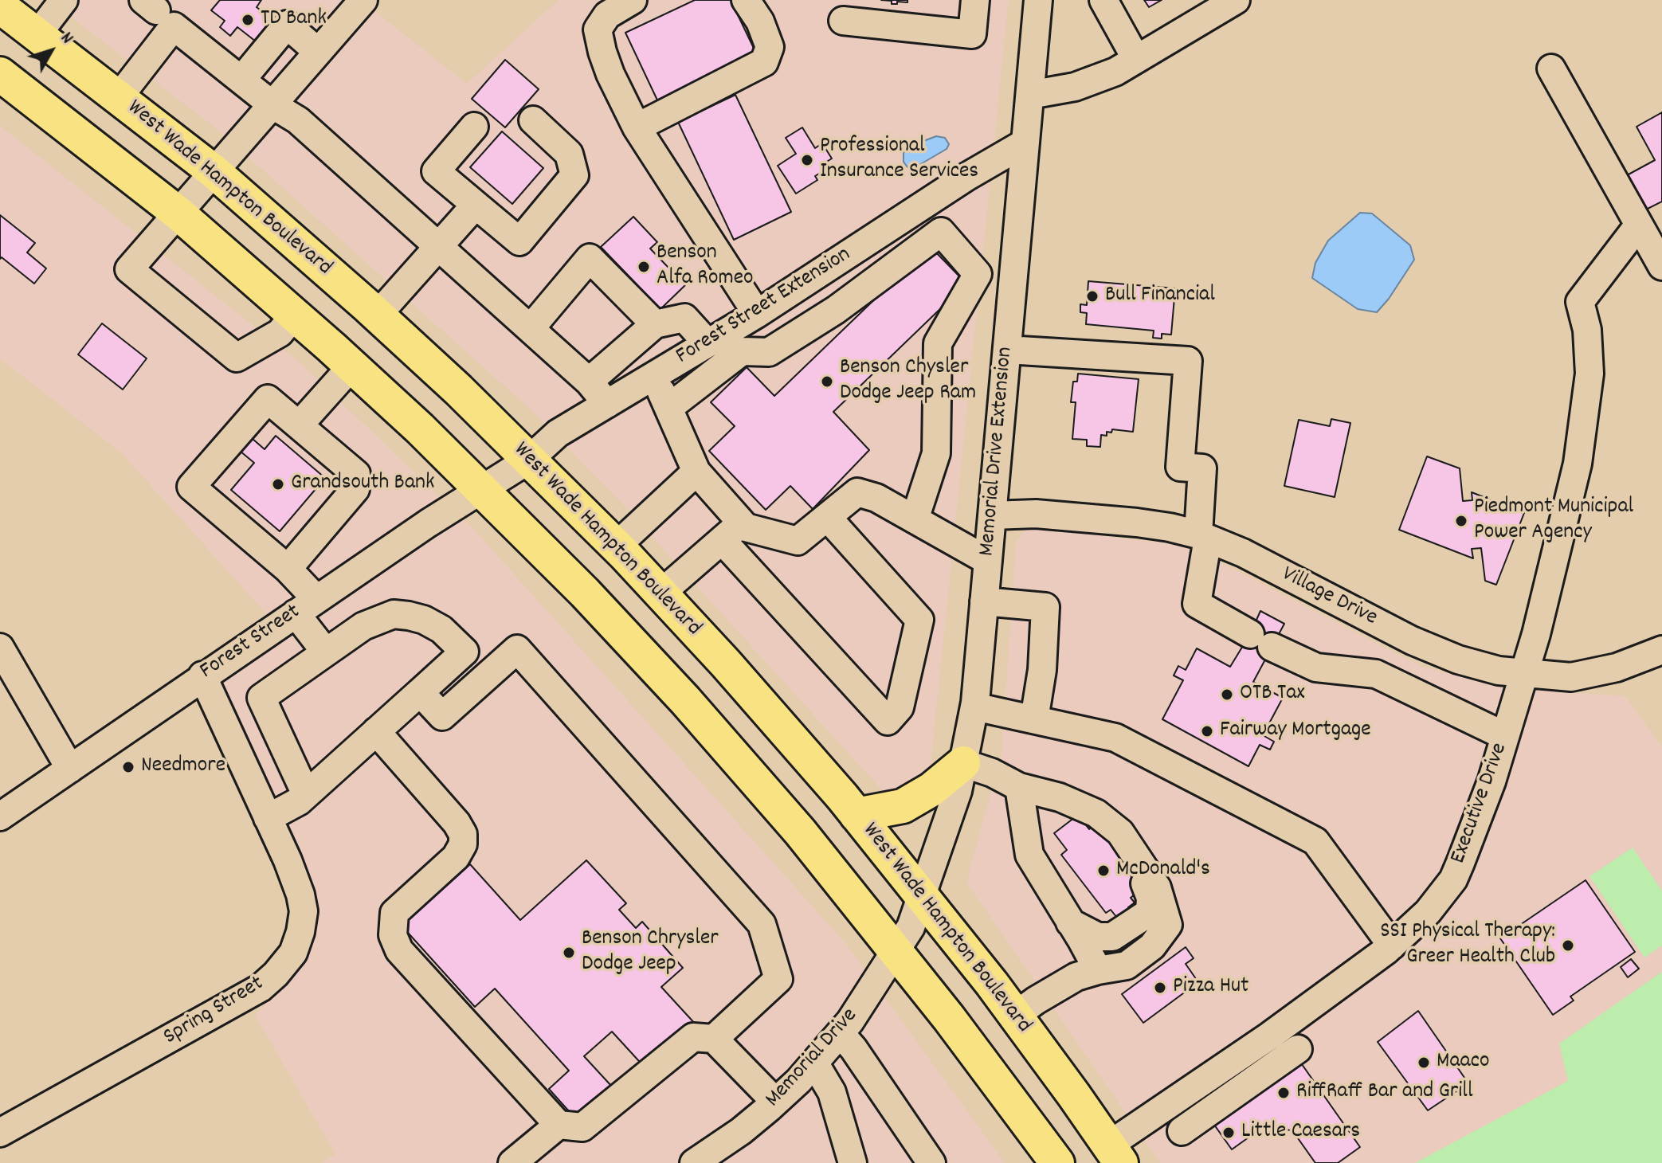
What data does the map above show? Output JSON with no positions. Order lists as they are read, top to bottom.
{
  "streets": {
    "main road": ["West Wade Hampton Boulevard"],
    "street": [
      "Forest Street Extension",
      "Memorial Drive Extension",
      "Village Drive",
      "Forest Street",
      "Executive Drive",
      "Spring Street",
      "Memorial Drive"
    ]
  },
  "crossings": [
    ["West Wade Hampton Boulevard", "Forest Street Extension"],
    ["West Wade Hampton Boulevard", "Memorial Drive Extension"],
    ["West Wade Hampton Boulevard", "Forest Street"],
    ["West Wade Hampton Boulevard", "Executive Drive"],
    ["West Wade Hampton Boulevard", "Memorial Drive"],
    ["Forest Street Extension", "Memorial Drive Extension"],
    ["Forest Street Extension", "Forest Street"],
    ["Memorial Drive Extension", "Village Drive"],
    ["Memorial Drive Extension", "Memorial Drive"],
    ["Village Drive", "Executive Drive"],
    ["Forest Street", "Spring Street"]
  ],
  "places": [
    "TD Bank",
    "Professional Insurance Services",
    "Benson Alfa Romeo",
    "Bull Financial",
    "Benson Chysler Dodge Jeep Ram",
    "Grandsouth Bank",
    "Piedmont Municipal Power Agency",
    "OTB Tax",
    "Fairway Mortgage",
    "Needmore",
    "McDonald's",
    "SSI Physical Therapy: Greer Health Club",
    "Benson Chrysler Dodge Jeep",
    "Pizza Hut",
    "Maaco",
    "RiffRaff Bar and Grill",
    "Little Caesars"
  ],
  "north": "top right"
}
